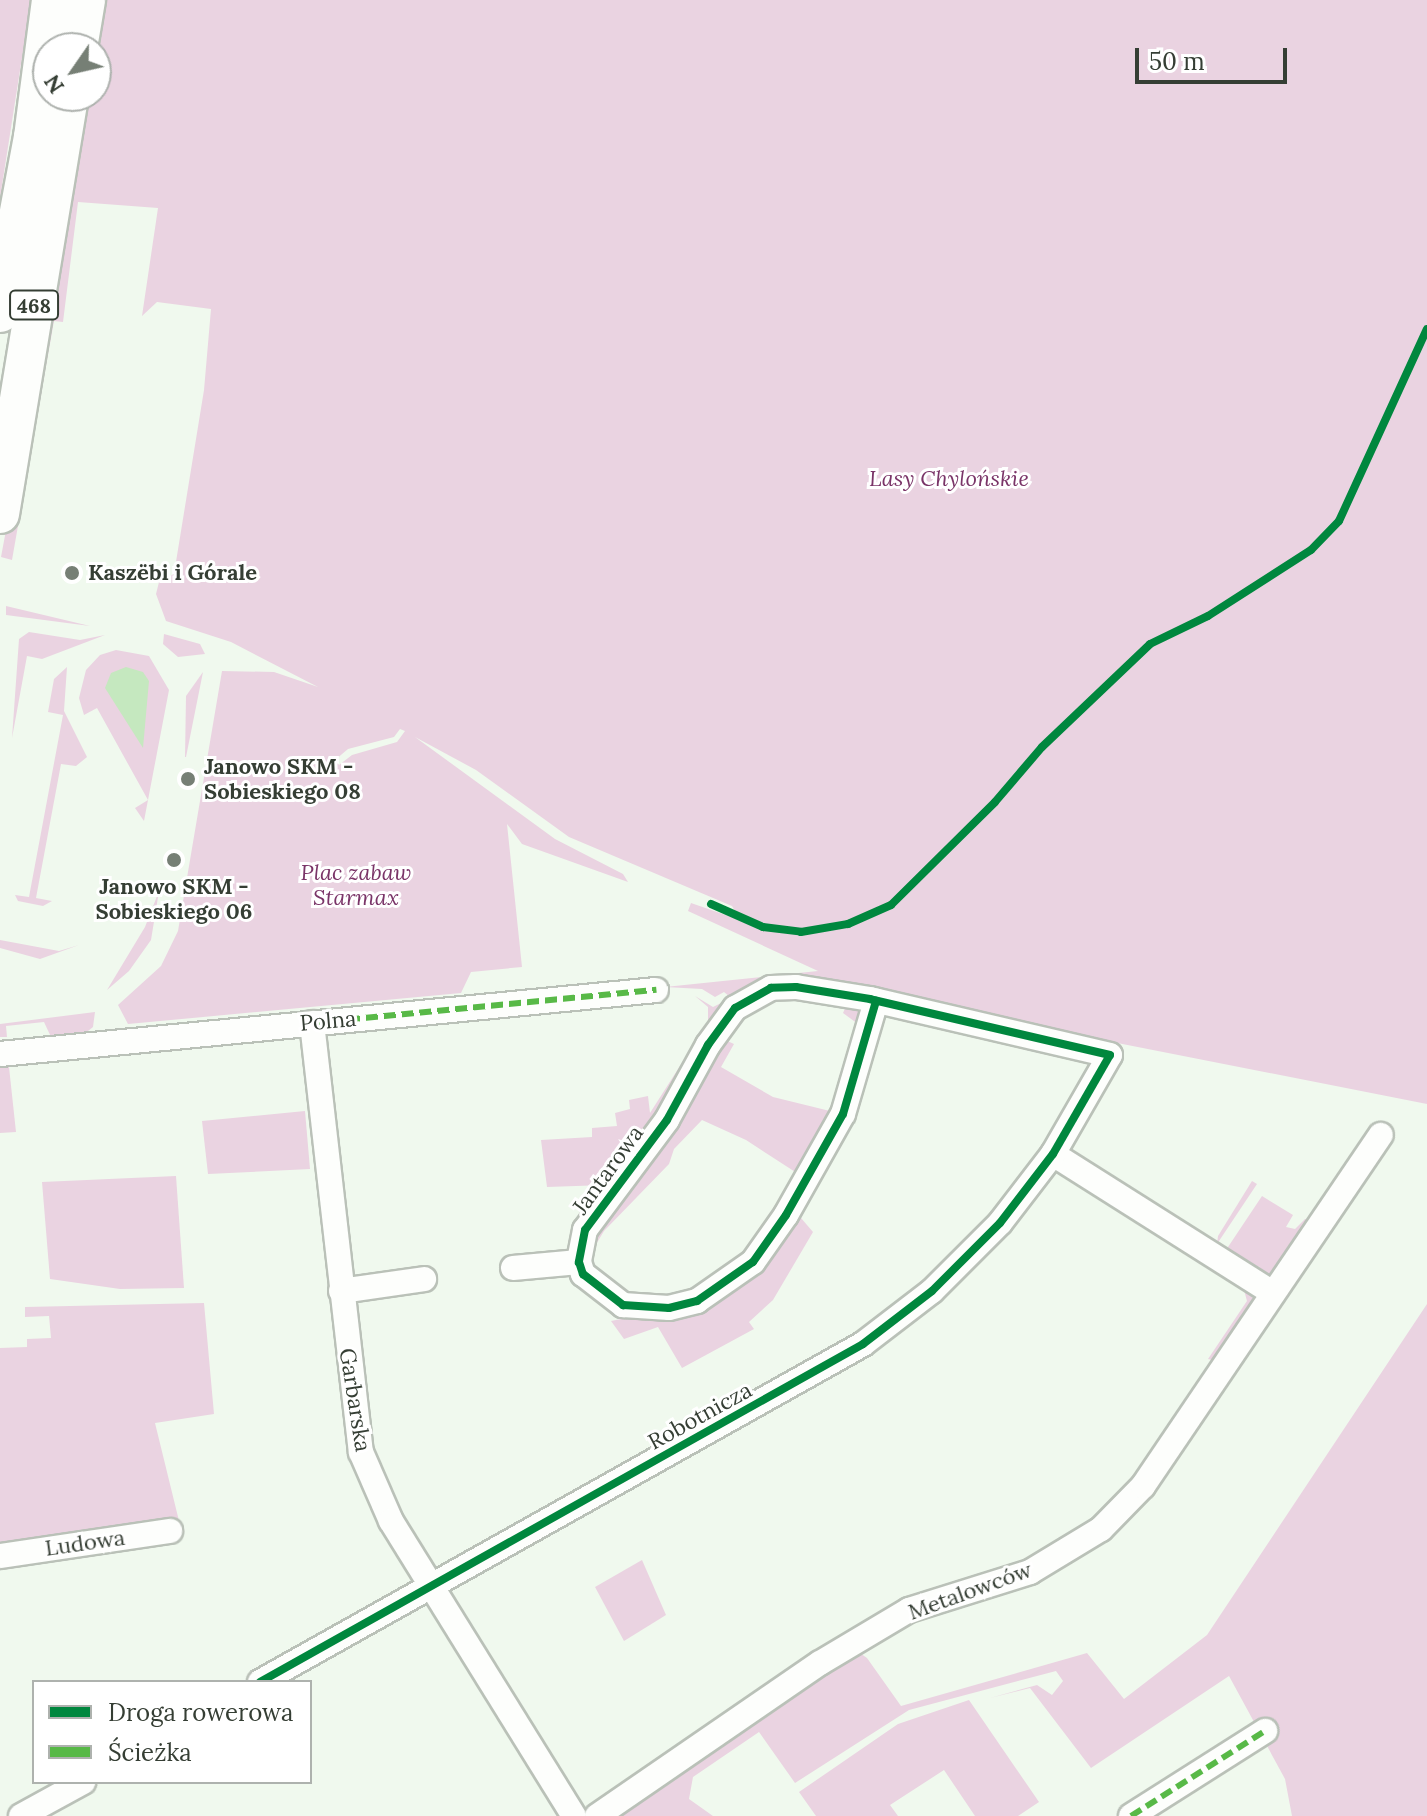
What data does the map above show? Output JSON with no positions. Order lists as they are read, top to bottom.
{
  "streets": {
    "main road": ["468"],
    "street": [
      "Polna",
      "Jantarowa",
      "Garbarska",
      "Robotnicza",
      "Ludowa",
      "Metalowców"
    ]
  },
  "crossings": [
    ["Polna", "Garbarska"],
    ["Jantarowa", "Robotnicza"],
    ["Garbarska", "Robotnicza"]
  ],
  "parks": ["Lasy Chylońskie", "Plac zabaw Starmax"],
  "places": ["Kaszëbi i Górale", "Janowo SKM - Sobieskiego 08", "Janowo SKM - Sobieskiego 06"],
  "legend": ["Droga rowerowa", "Ścieżka"],
  "scale_bar": "50 m",
  "north": "bottom left"
}
